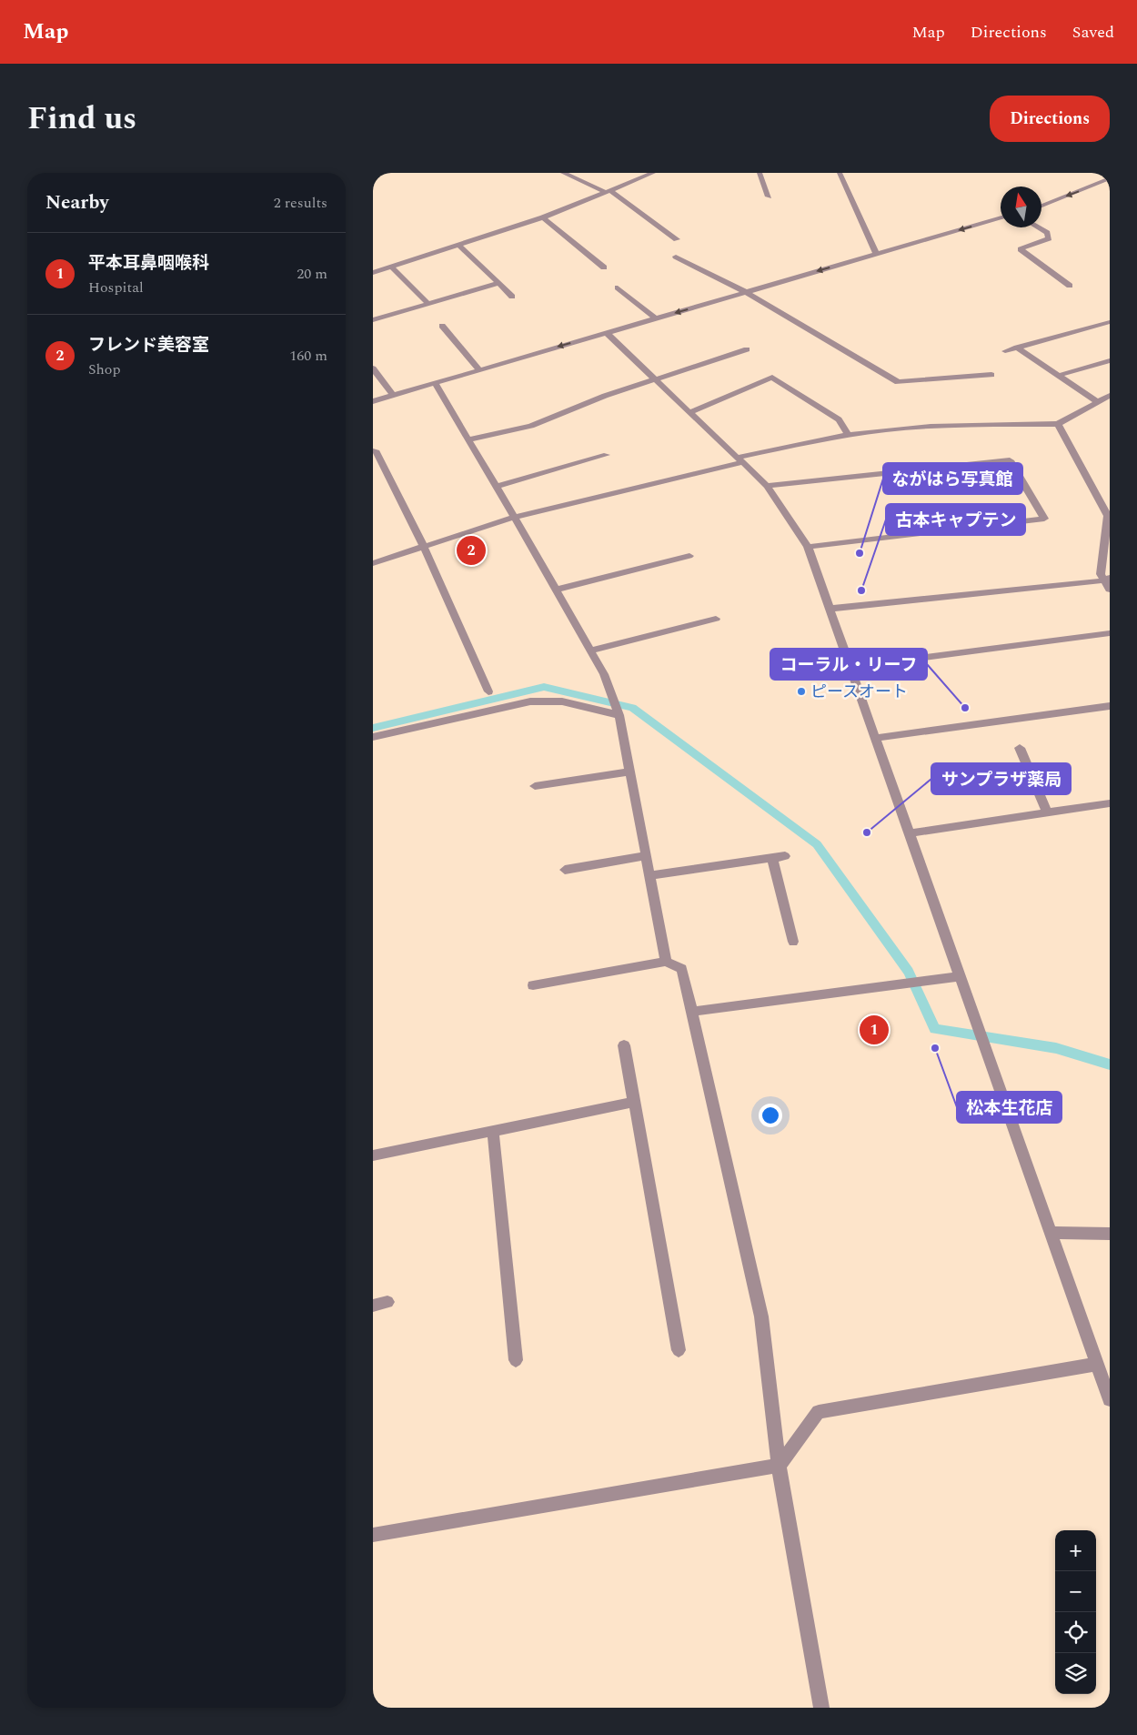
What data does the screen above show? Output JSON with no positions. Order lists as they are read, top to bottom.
{
  "places": [
    "ながはら写真館",
    "古本キャプテン",
    "ピースオート",
    "コーラル・リーフ",
    "サンプラザ薬局",
    "松本生花店"
  ],
  "north": "top",
  "page": {
    "header": "Map",
    "nav": ["Map", "Directions", "Saved"],
    "title": "Find us",
    "buttons": "Directions",
    "heading": ["Nearby", "2 results"],
    "list": [
      {
        "mark": "1",
        "name": "平本耳鼻咽喉科",
        "note": "Hospital",
        "value": "20 m"
      },
      {
        "mark": "2",
        "name": "フレンド美容室",
        "note": "Shop",
        "value": "160 m"
      }
    ],
    "pins": ["2", "1"],
    "map_buttons": ["+", "−"]
  }
}
